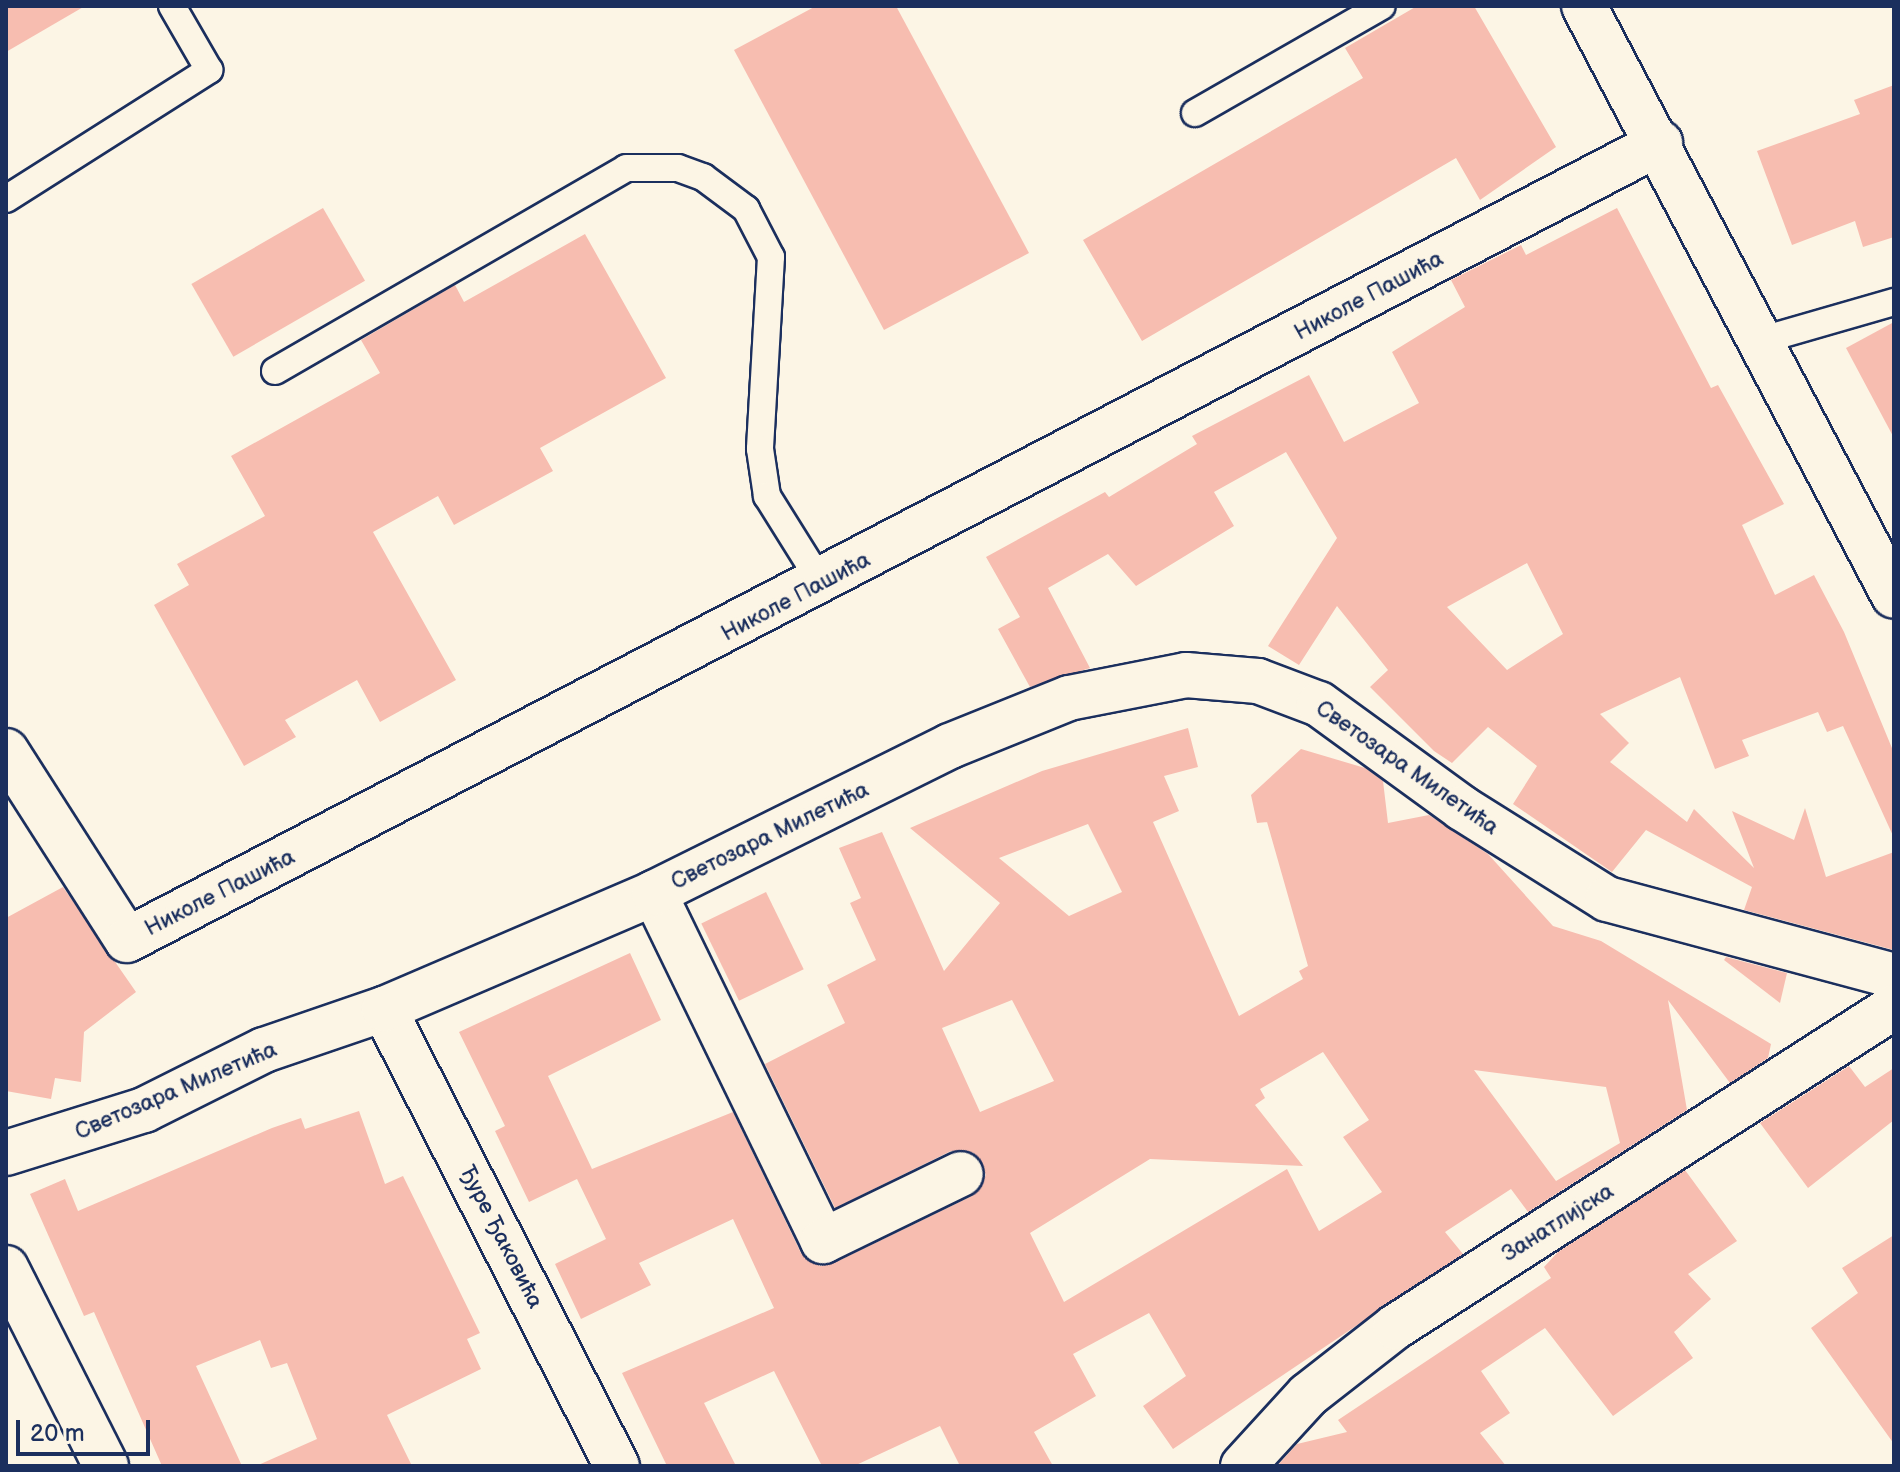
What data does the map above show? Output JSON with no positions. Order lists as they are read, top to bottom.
{
  "streets": {
    "street": [
      "Николе Пашића",
      "Светозара Милетића",
      "Занатлијска",
      "Ђуре Ђаковића"
    ]
  },
  "crossings": [
    ["Светозара Милетића", "Ђуре Ђаковића"]
  ],
  "scale_bar": "20 m"
}
